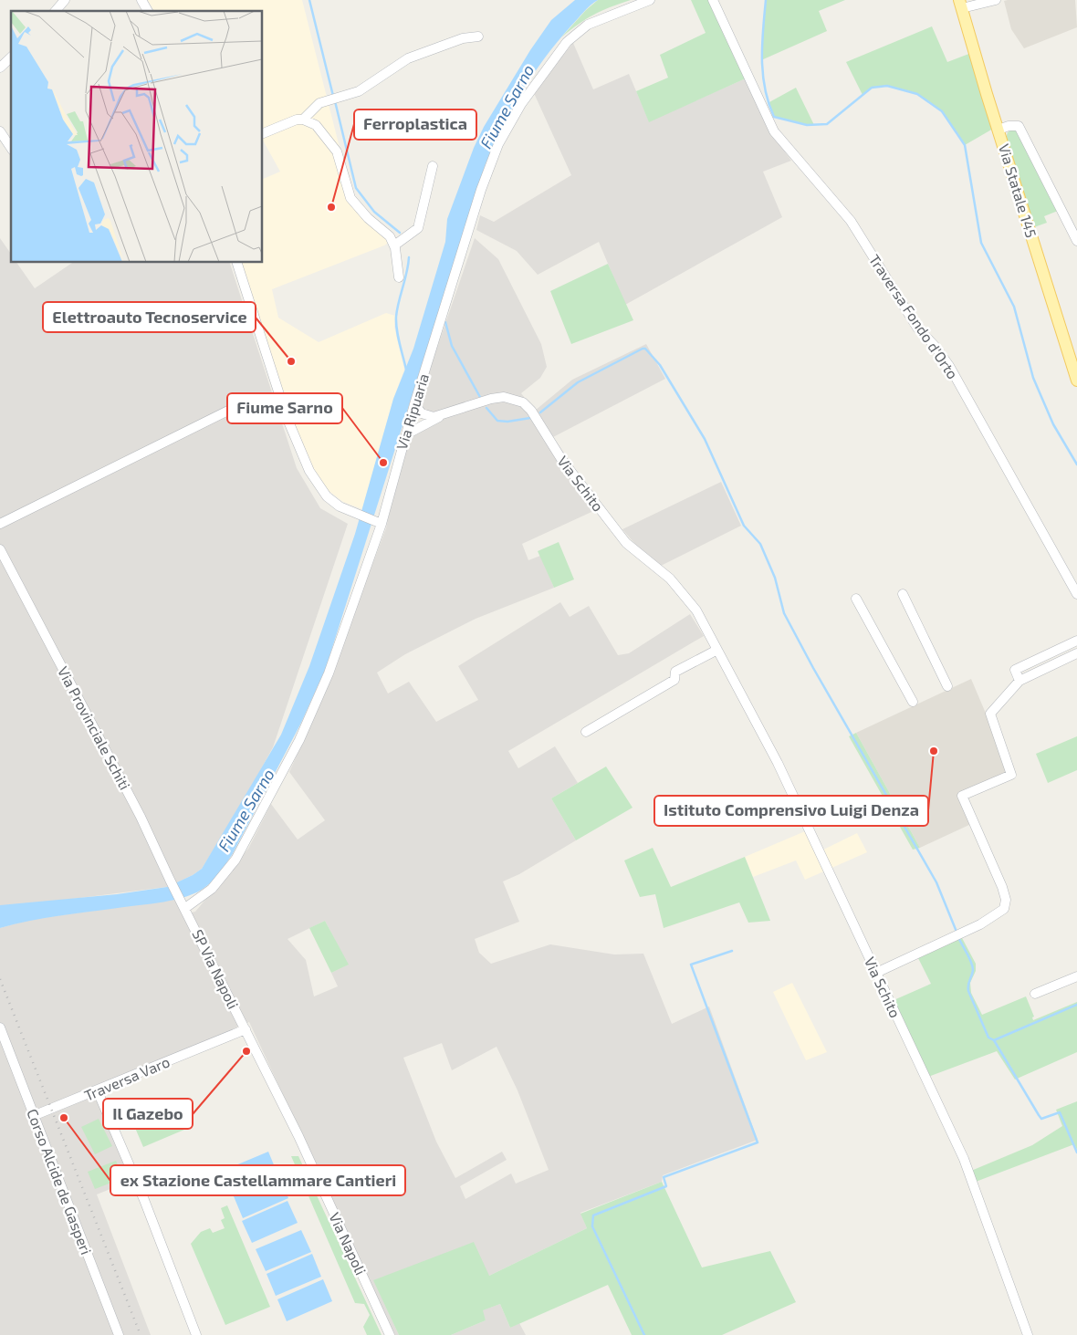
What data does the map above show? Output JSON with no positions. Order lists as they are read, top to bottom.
{
  "streets": {
    "main road": ["Via Statale 145"],
    "street": [
      "Traversa Fondo d'Orto",
      "Via Ripuaria",
      "Via Schito",
      "Via Provinciale Schiti",
      "SP Via Napoli",
      "Traversa Varo",
      "Corso Alcide de Gasperi",
      "Via Napoli"
    ]
  },
  "crossings": [
    ["Via Ripuaria", "Via Schito"],
    ["Via Ripuaria", "Via Provinciale Schiti"],
    ["Via Ripuaria", "SP Via Napoli"],
    ["Via Provinciale Schiti", "SP Via Napoli"],
    ["SP Via Napoli", "Traversa Varo"],
    ["SP Via Napoli", "Via Napoli"],
    ["Traversa Varo", "Corso Alcide de Gasperi"],
    ["Traversa Varo", "Via Napoli"]
  ],
  "water": ["Fiume Sarno"],
  "places": [
    "Ferroplastica",
    "Elettroauto Tecnoservice",
    "Fiume Sarno",
    "Istituto Comprensivo Luigi Denza",
    "Il Gazebo",
    "ex Stazione Castellammare Cantieri"
  ]
}
